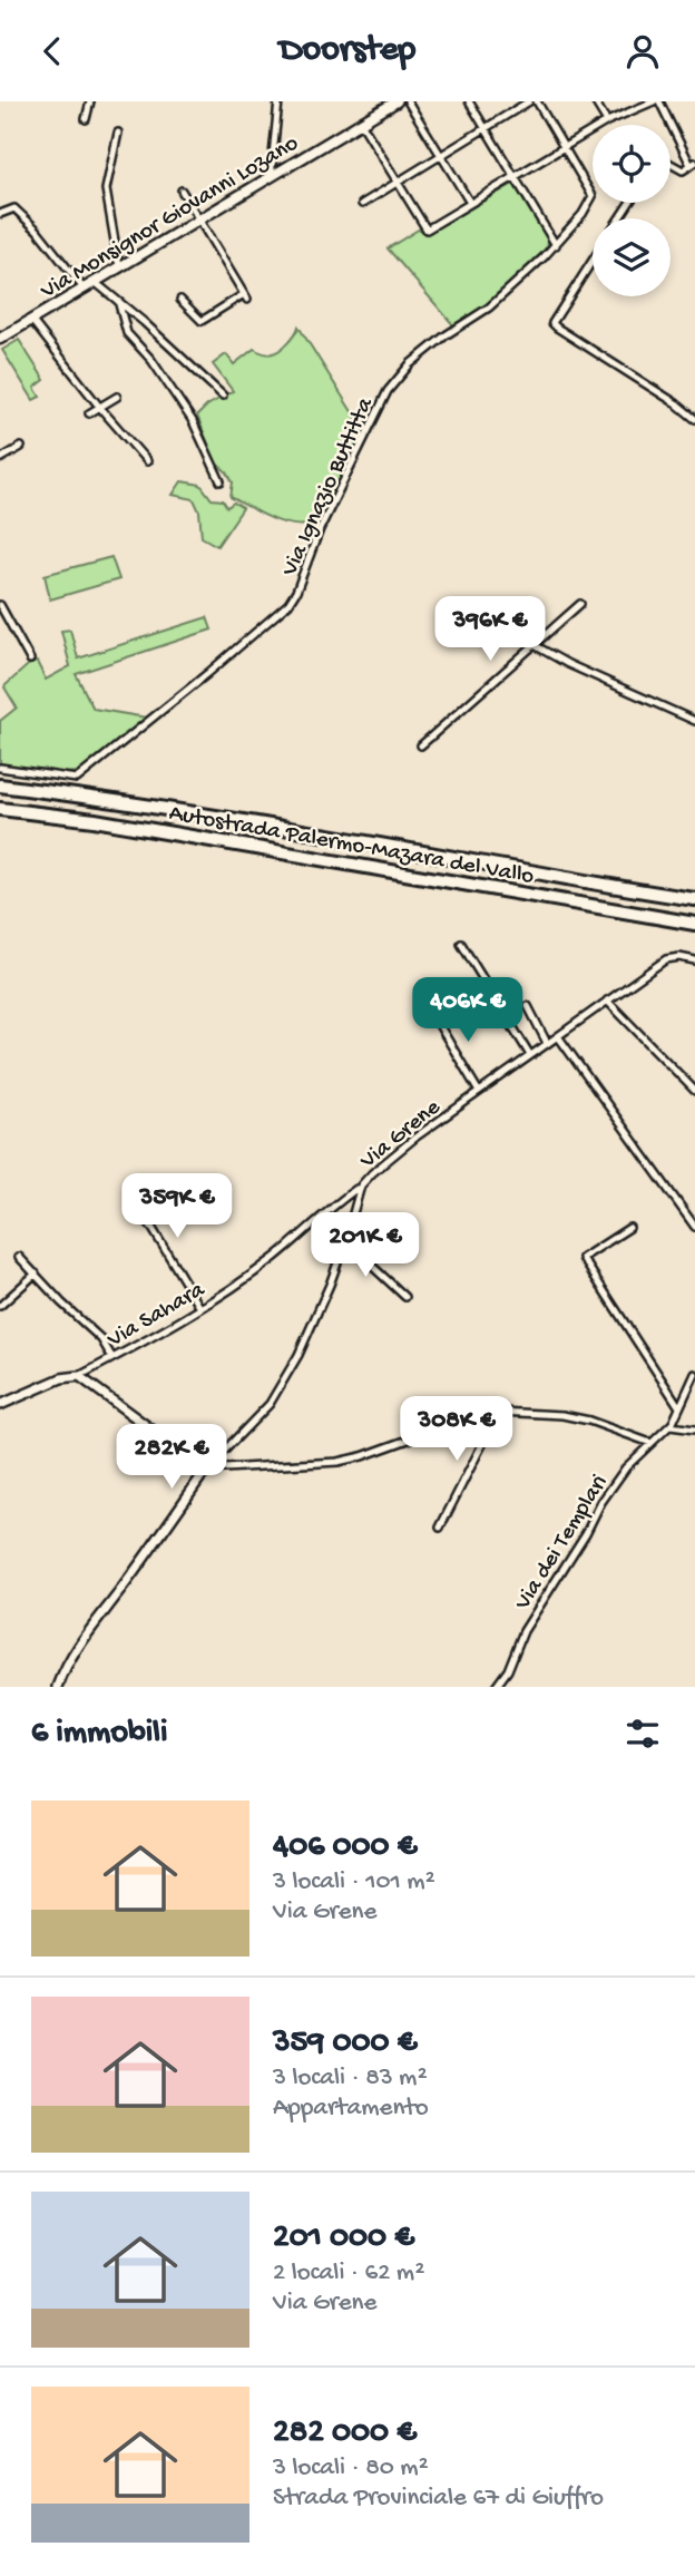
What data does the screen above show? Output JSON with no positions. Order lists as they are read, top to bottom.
{
  "streets": {
    "highway": ["Autostrada Palermo-Mazara del Vallo"],
    "main road": ["Via Monsignor Giovanni Lozano"],
    "street": [
      "Via Ignazio Buttitta",
      "Via Grene",
      "Via Sahara",
      "Via dei Templari"
    ]
  },
  "page": {
    "header": "Doorstep",
    "price": [
      "396K €",
      "406K €",
      "359K €",
      "201K €",
      "308K €",
      "282K €"
    ],
    "heading": "6 immobili",
    "list": [
      {
        "name": "406 000 €",
        "note": "3 locali · 101 m² · Via Grene"
      },
      {
        "name": "359 000 €",
        "note": "3 locali · 83 m² · Appartamento"
      },
      {
        "name": "201 000 €",
        "note": "2 locali · 62 m² · Via Grene"
      },
      {
        "name": "282 000 €",
        "note": "3 locali · 80 m² · Strada Provinciale 67 di Giuffro"
      }
    ]
  }
}
